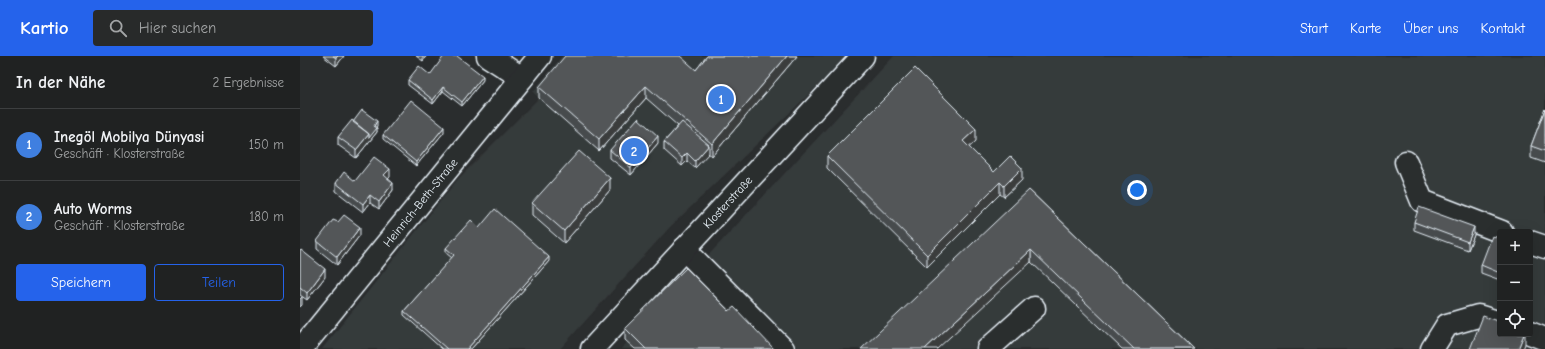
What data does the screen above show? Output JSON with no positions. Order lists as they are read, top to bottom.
{
  "streets": {
    "street": ["Heinrich-Beth-Straße", "Klosterstraße"]
  },
  "page": {
    "header": "Kartio",
    "search": "Hier suchen",
    "nav": [
      "Start",
      "Karte",
      "Über uns",
      "Kontakt"
    ],
    "heading": ["In der Nähe", "2 Ergebnisse"],
    "pins": ["1", "2"],
    "list": [
      {
        "mark": "1",
        "name": "Inegöl Mobilya Dünyasi",
        "note": "Geschäft · Klosterstraße",
        "value": "150 m"
      },
      {
        "mark": "2",
        "name": "Auto Worms",
        "note": "Geschäft · Klosterstraße",
        "value": "180 m"
      }
    ],
    "map_buttons": ["+", "−"],
    "buttons": ["Speichern", "Teilen"]
  }
}
